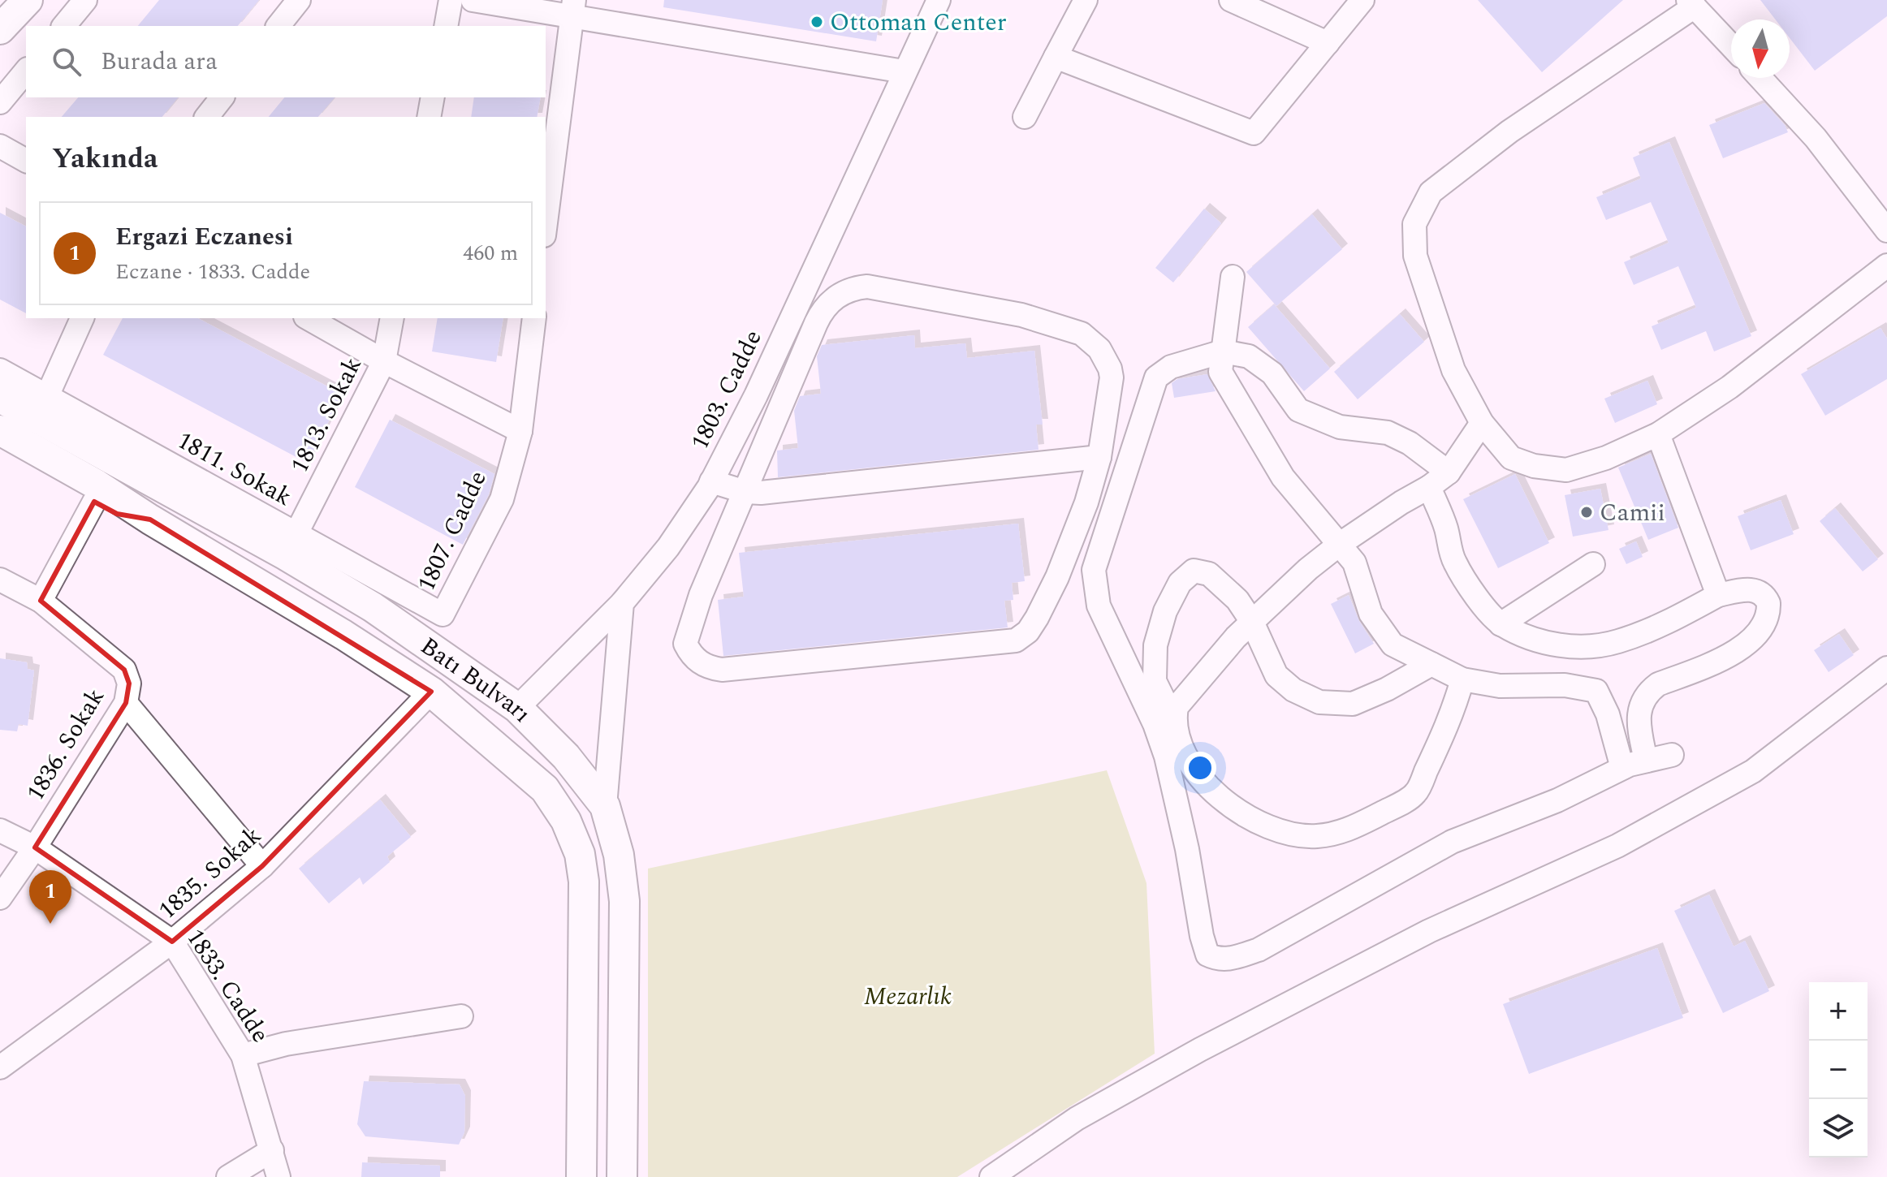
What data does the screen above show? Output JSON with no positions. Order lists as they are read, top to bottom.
{
  "streets": {
    "main road": ["Batı Bulvarı"],
    "street": [
      "1803. Cadde",
      "1813. Sokak",
      "1811. Sokak",
      "1807. Cadde",
      "1836. Sokak",
      "1835. Sokak",
      "1833. Cadde"
    ]
  },
  "crossings": [
    ["1803. Cadde", "Batı Bulvarı"],
    ["1813. Sokak", "1811. Sokak"],
    ["1811. Sokak", "1807. Cadde"],
    ["Batı Bulvarı", "1835. Sokak"],
    ["1836. Sokak", "1833. Cadde"],
    ["1835. Sokak", "1833. Cadde"]
  ],
  "parks": ["Mezarlık"],
  "places": ["Ottoman Center", "Camii"],
  "north": "bottom",
  "page": {
    "search": "Burada ara",
    "heading": "Yakında",
    "list": [
      {
        "mark": "1",
        "name": "Ergazi Eczanesi",
        "note": "Eczane · 1833. Cadde",
        "value": "460 m"
      }
    ],
    "pins": "1",
    "map_buttons": ["+", "−"]
  }
}
